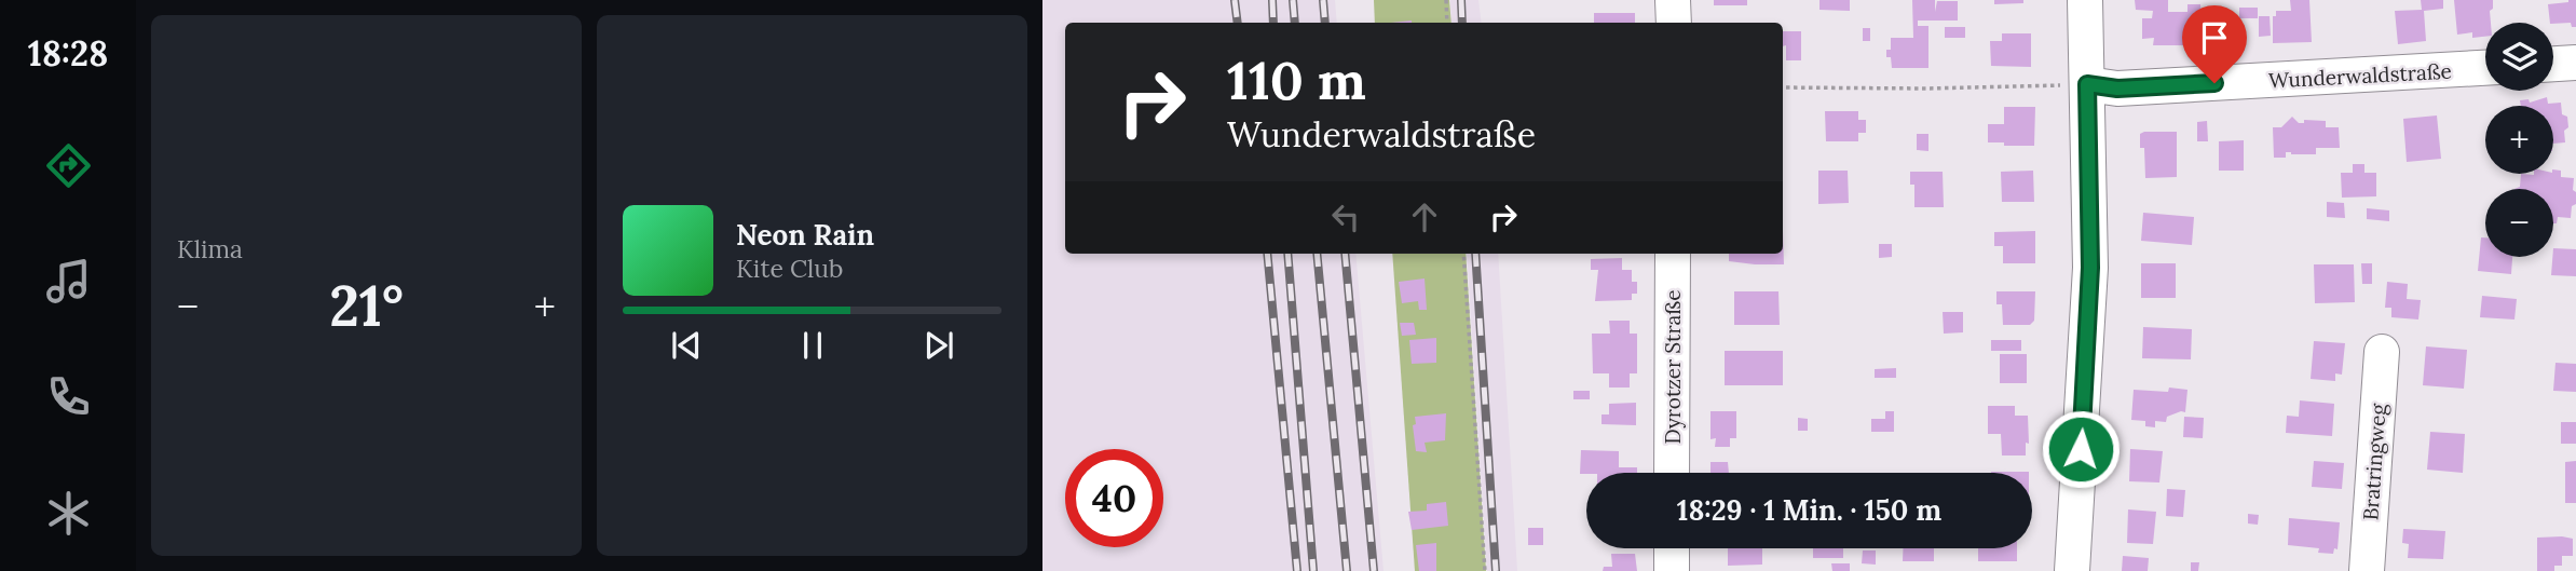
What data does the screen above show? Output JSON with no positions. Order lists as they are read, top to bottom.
{
  "streets": {
    "street": ["Wunderwaldstraße", "Dyrotzer Straße", "Bratringweg"]
  },
  "page": {
    "tabs": "18:28",
    "tile": "Klima",
    "map_buttons": ["+", "−"],
    "turn": ["110 m", "Wunderwaldstraße"],
    "song": ["Neon Rain", "Kite Club"],
    "heat": ["−", "21°", "+"],
    "limit": "40",
    "trip": "18:29 · 1 Min. · 150 m"
  }
}
